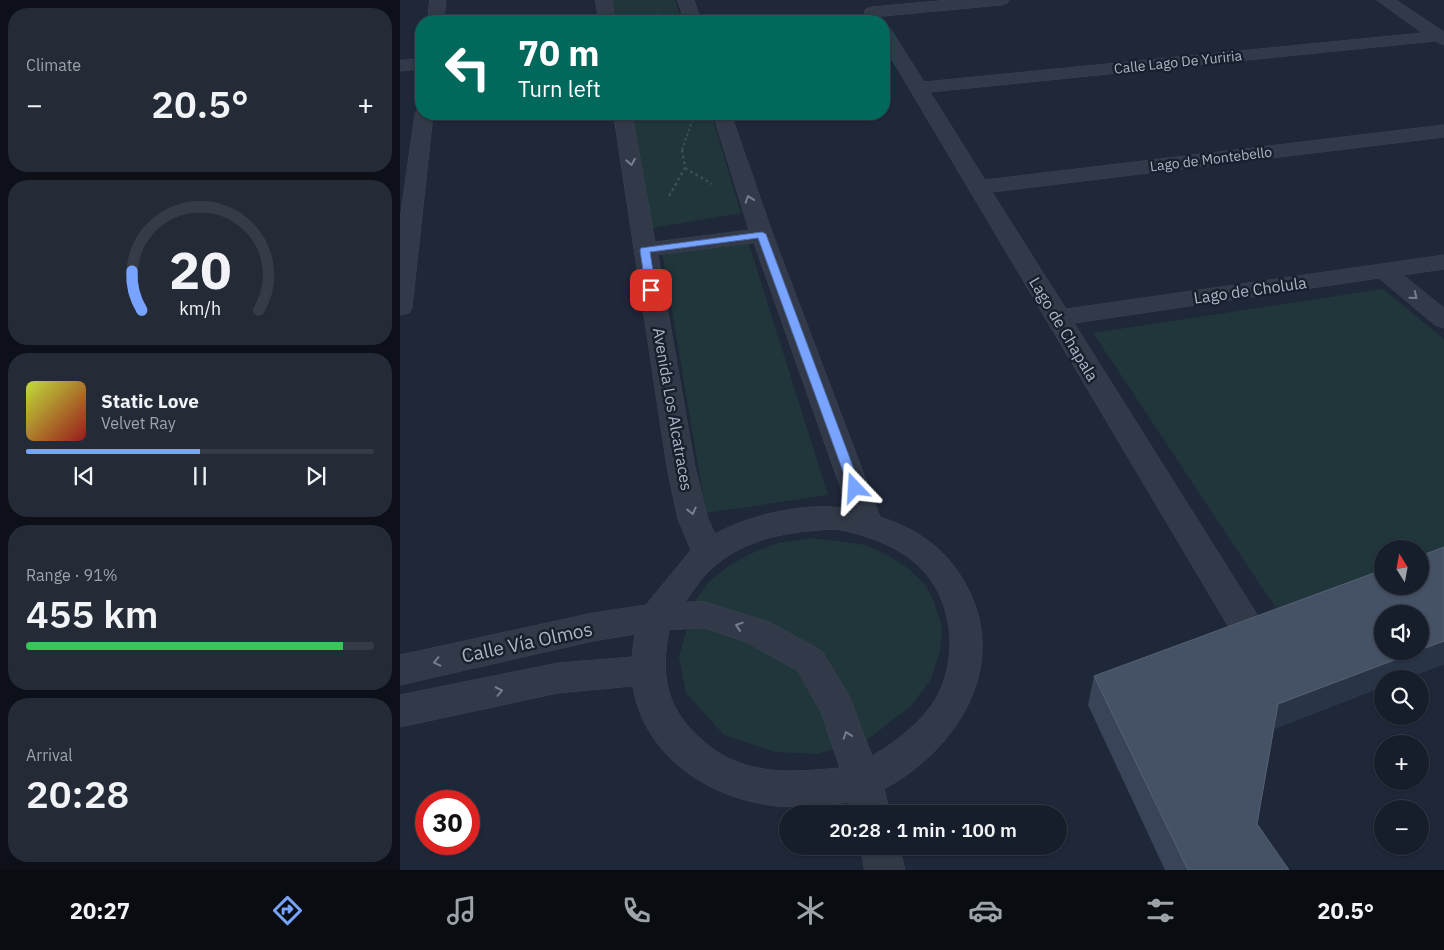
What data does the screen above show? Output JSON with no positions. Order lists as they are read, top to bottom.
{
  "streets": {
    "street": [
      "Calle Lago De Yuriria",
      "Lago de Montebello",
      "Lago de Cholula",
      "Lago de Chapala",
      "Avenida Los Alcatraces",
      "Calle Vía Olmos"
    ]
  },
  "crossings": [
    ["Calle Lago De Yuriria", "Lago de Chapala"],
    ["Lago de Montebello", "Lago de Chapala"],
    ["Lago de Cholula", "Lago de Chapala"]
  ],
  "north": "top",
  "page": {
    "tile": [
      "Climate",
      ["Range · 91%", "455 km"],
      ["Arrival", "20:28"]
    ],
    "turn": ["70 m", "Turn left"],
    "heat": ["−", "20.5°", "+"],
    "song": ["Static Love", "Velvet Ray"],
    "map_buttons": ["+", "−"],
    "limit": "30",
    "trip": "20:28 · 1 min · 100 m",
    "tabs": ["20:27", "20.5°"],
    "gauge": ["20", "km/h"]
  }
}
